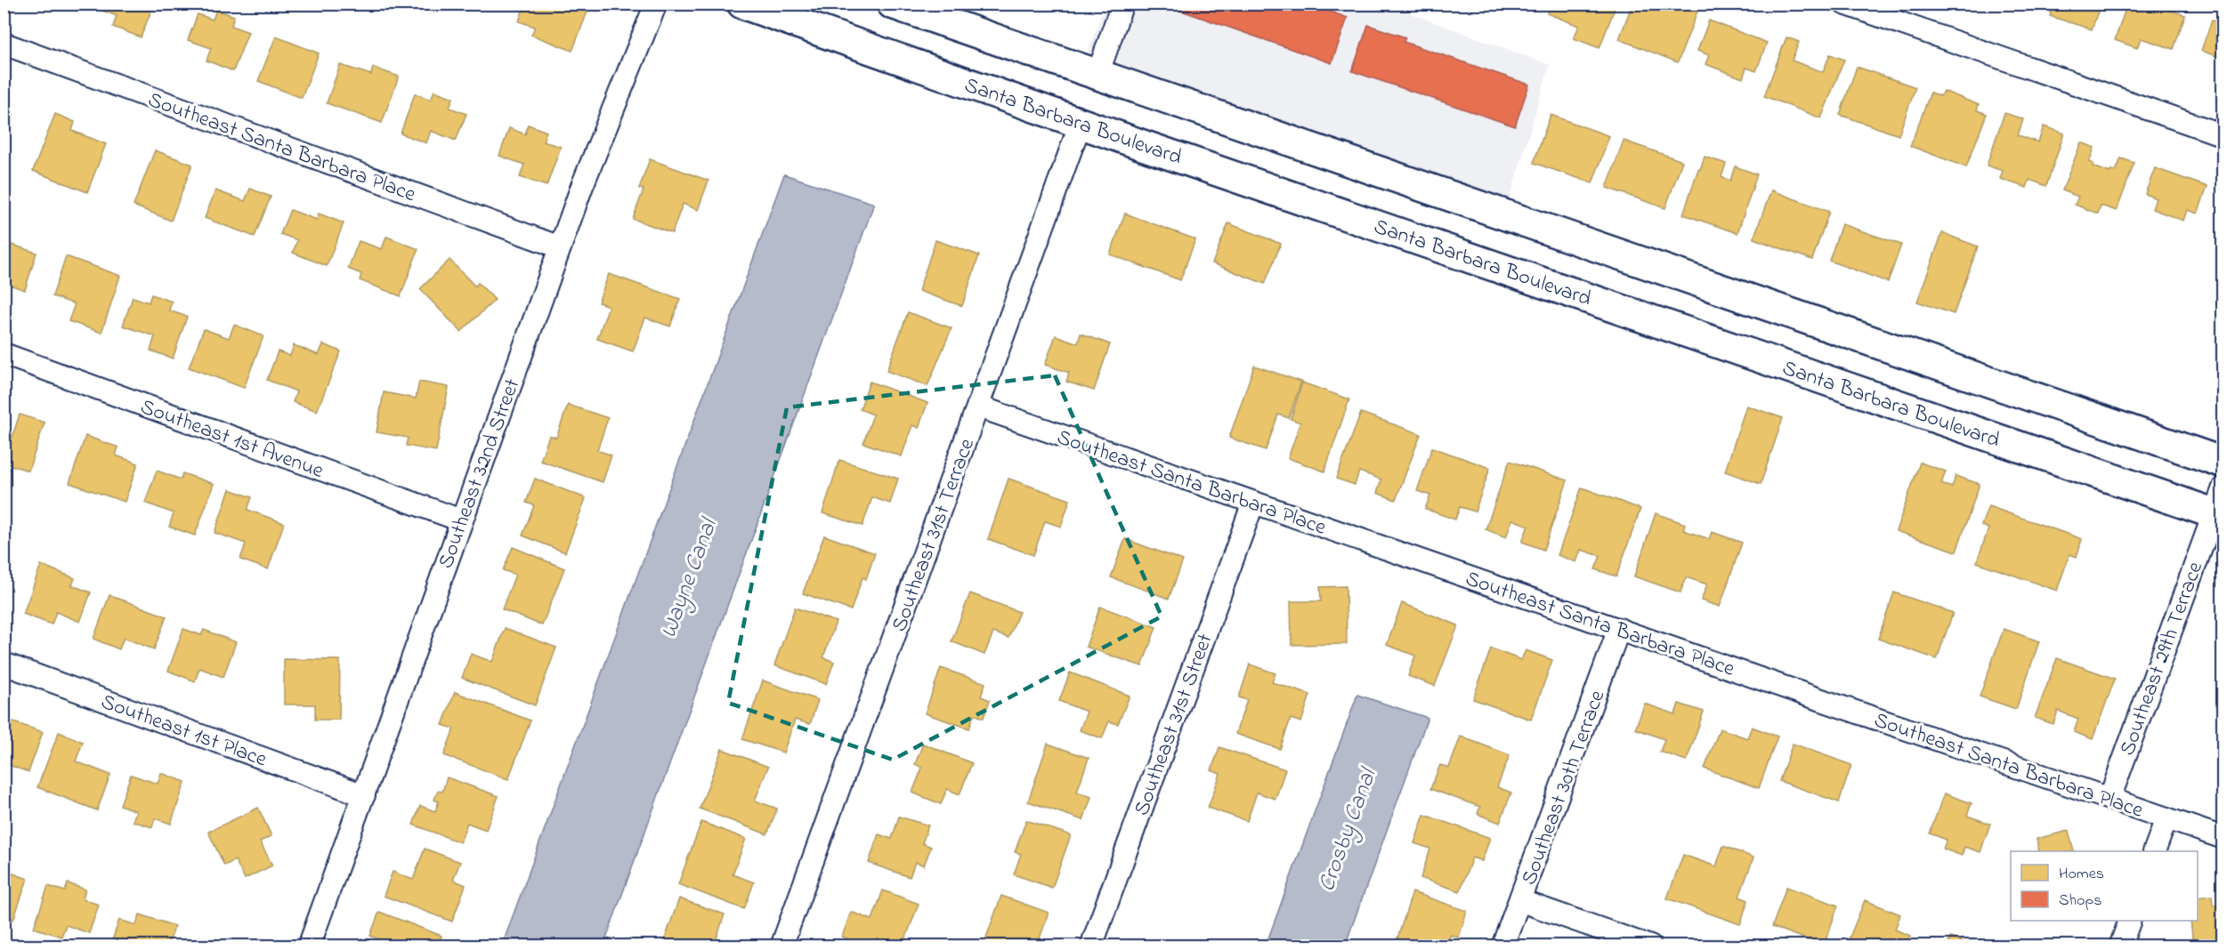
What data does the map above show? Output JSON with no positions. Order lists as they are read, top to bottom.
{
  "streets": {
    "main road": ["Santa Barbara Boulevard"],
    "street": [
      "Southeast Santa Barbara Place",
      "Southeast 1st Avenue",
      "Southeast 32nd Street",
      "Southeast 31st Terrace",
      "Southeast 29th Terrace",
      "Southeast 31st Street",
      "Southeast 1st Place",
      "Southeast 30th Terrace"
    ]
  },
  "crossings": [
    ["Santa Barbara Boulevard", "Southeast 31st Terrace"],
    ["Santa Barbara Boulevard", "Southeast 29th Terrace"],
    ["Southeast Santa Barbara Place", "Southeast 32nd Street"],
    ["Southeast Santa Barbara Place", "Southeast 31st Terrace"],
    ["Southeast Santa Barbara Place", "Southeast 29th Terrace"],
    ["Southeast Santa Barbara Place", "Southeast 31st Street"],
    ["Southeast Santa Barbara Place", "Southeast 30th Terrace"],
    ["Southeast 1st Avenue", "Southeast 32nd Street"],
    ["Southeast 32nd Street", "Southeast 1st Place"]
  ],
  "water": ["Wayne Canal", "Crosby Canal"],
  "legend": ["Homes", "Shops"]
}
